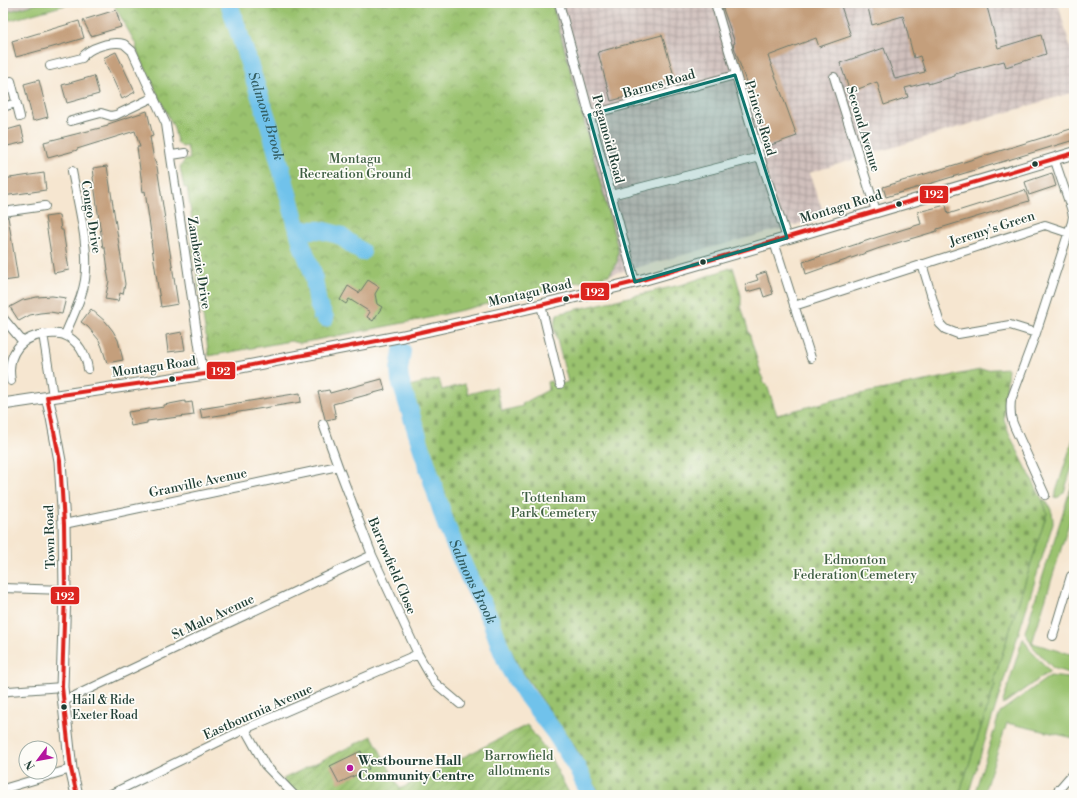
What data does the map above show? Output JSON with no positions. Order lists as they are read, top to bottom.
{
  "streets": {
    "main road": ["Montagu Road", "Town Road"],
    "street": [
      "Barnes Road",
      "Princes Road",
      "Second Avenue",
      "Pegamoid Road",
      "Congo Drive",
      "Jeremy's Green",
      "Zambezie Drive",
      "Granville Avenue",
      "Barrowfield Close",
      "St Malo Avenue",
      "Eastbournia Avenue"
    ]
  },
  "crossings": [
    ["Barnes Road", "Princes Road"],
    ["Barnes Road", "Pegamoid Road"],
    ["Princes Road", "Montagu Road"],
    ["Second Avenue", "Montagu Road"],
    ["Pegamoid Road", "Montagu Road"],
    ["Montagu Road", "Zambezie Drive"],
    ["Montagu Road", "Town Road"],
    ["Granville Avenue", "Town Road"],
    ["Granville Avenue", "Barrowfield Close"],
    ["Town Road", "St Malo Avenue"],
    ["Barrowfield Close", "St Malo Avenue"],
    ["Barrowfield Close", "Eastbournia Avenue"]
  ],
  "water": ["Salmons Brook"],
  "parks": [
    "Montagu Recreation Ground",
    "Tottenham Park Cemetery",
    "Edmonton Federation Cemetery",
    "Barrowfield allotments"
  ],
  "places": ["Hail & Ride Exeter Road", "Westbourne Hall Community Centre"],
  "lines": ["transit line 192"],
  "north": "bottom left"
}
